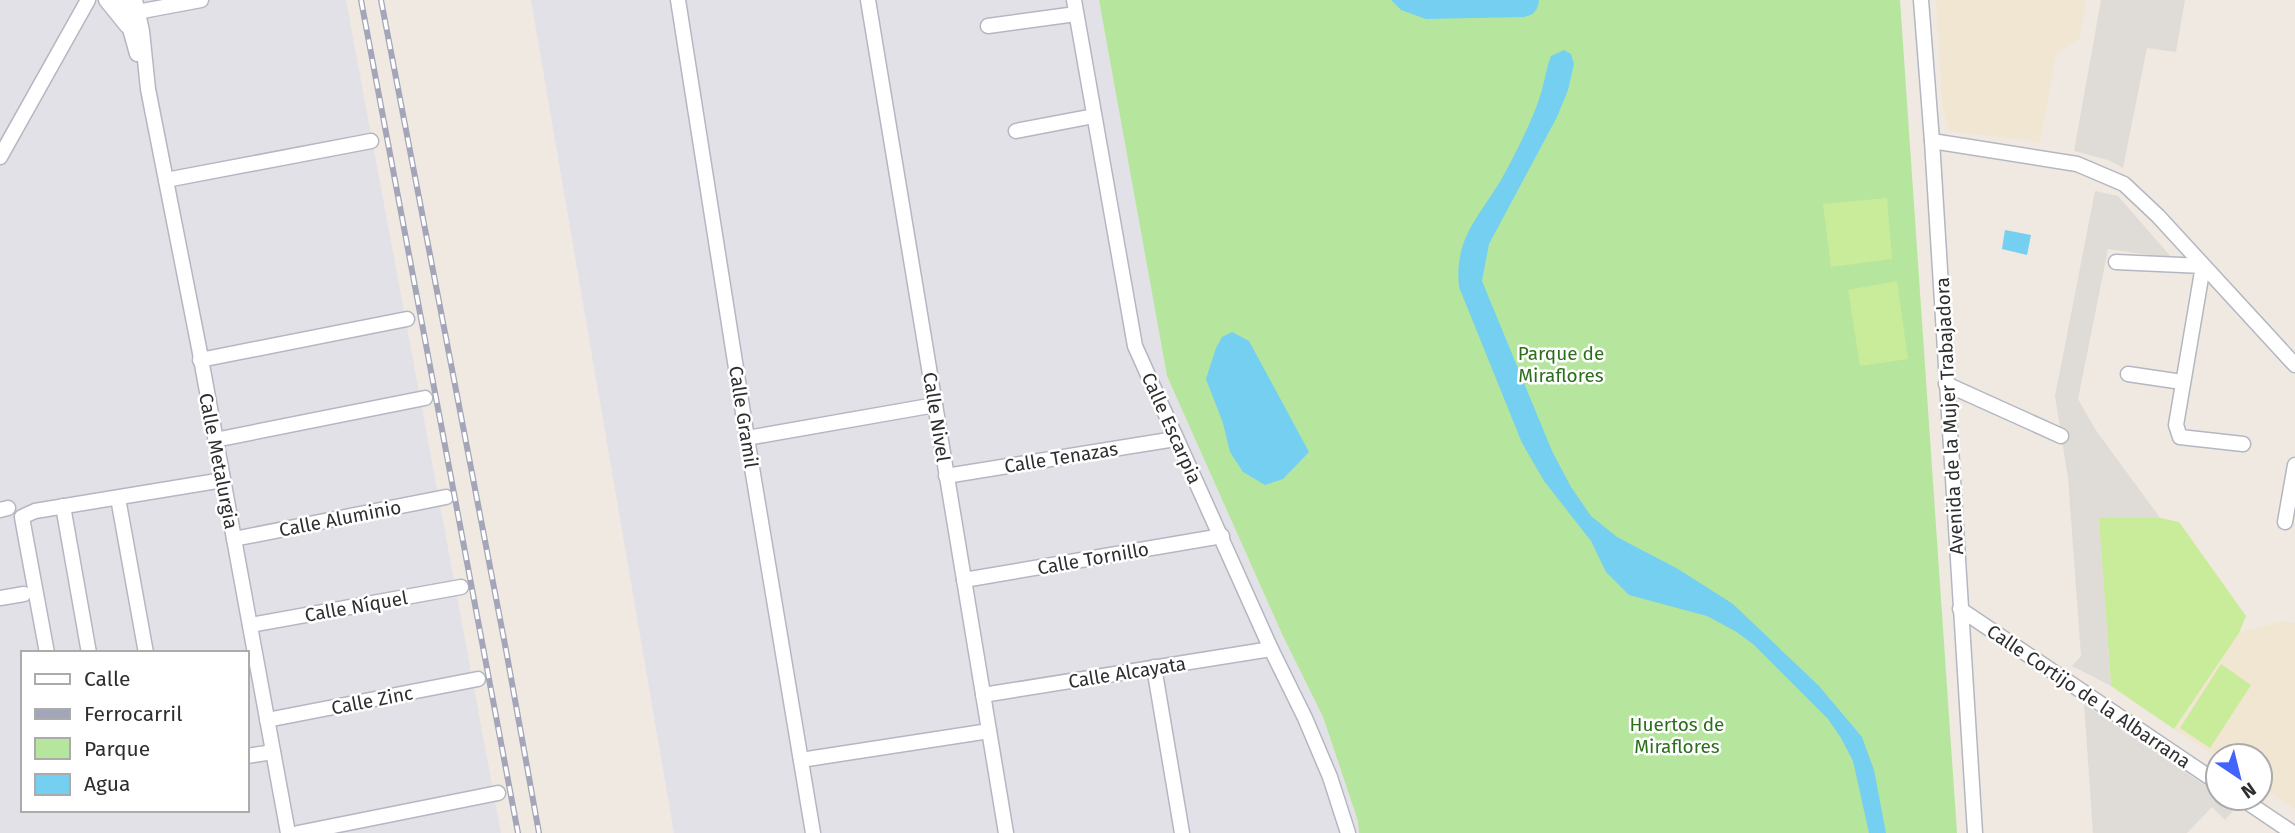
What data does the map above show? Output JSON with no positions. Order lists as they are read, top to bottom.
{
  "streets": {
    "street": [
      "Avenida de la Mujer Trabajadora",
      "Calle Gramil",
      "Calle Nivel",
      "Calle Escarpia",
      "Calle Tenazas",
      "Calle Metalurgia",
      "Calle Aluminio",
      "Calle Tornillo",
      "Calle Níquel",
      "Calle Alcayata",
      "Calle Cortijo de la Albarrana",
      "Calle Zinc"
    ]
  },
  "crossings": [
    ["Avenida de la Mujer Trabajadora", "Calle Cortijo de la Albarrana"],
    ["Calle Nivel", "Calle Tenazas"],
    ["Calle Nivel", "Calle Tornillo"],
    ["Calle Nivel", "Calle Alcayata"],
    ["Calle Escarpia", "Calle Tenazas"],
    ["Calle Escarpia", "Calle Tornillo"],
    ["Calle Escarpia", "Calle Alcayata"],
    ["Calle Metalurgia", "Calle Aluminio"],
    ["Calle Metalurgia", "Calle Níquel"],
    ["Calle Metalurgia", "Calle Zinc"]
  ],
  "parks": ["Parque de Miraflores", "Huertos de Miraflores"],
  "legend": [
    "Calle",
    "Ferrocarril",
    "Parque",
    "Agua"
  ],
  "north": "bottom right"
}
